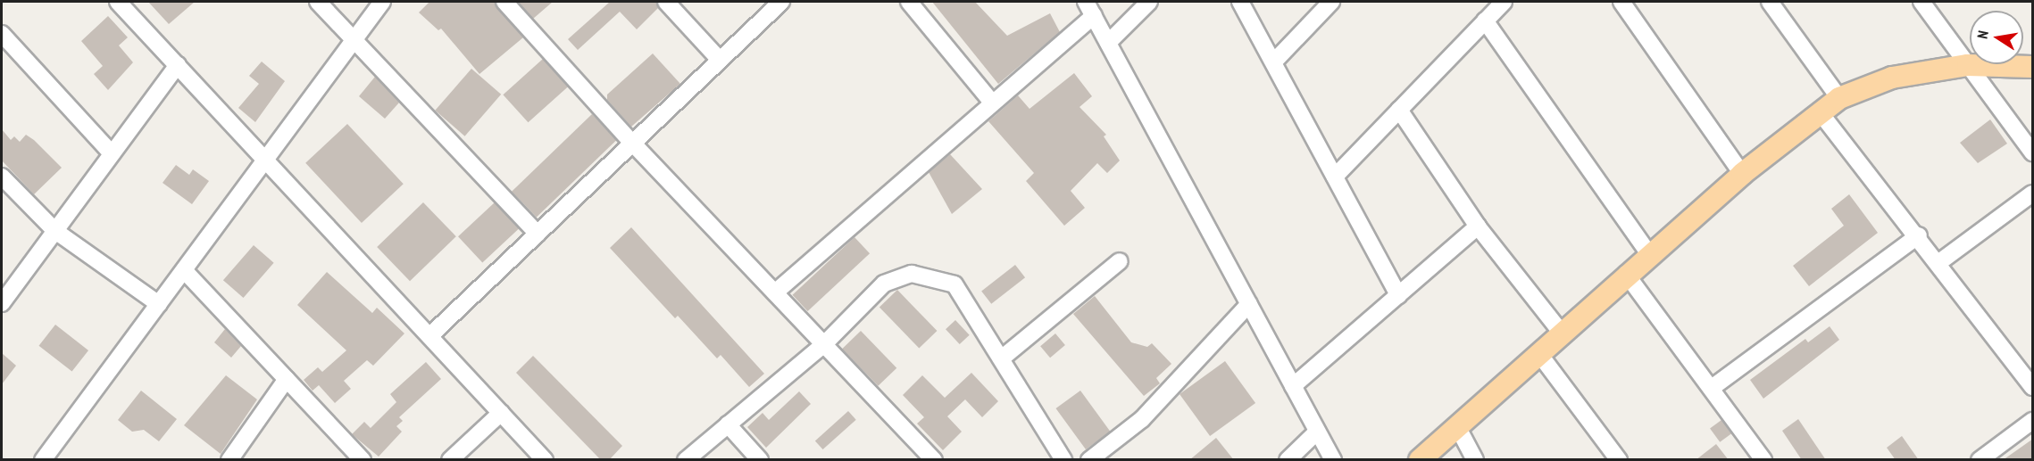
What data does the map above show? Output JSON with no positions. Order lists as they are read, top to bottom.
{
  "north": "left"
}
